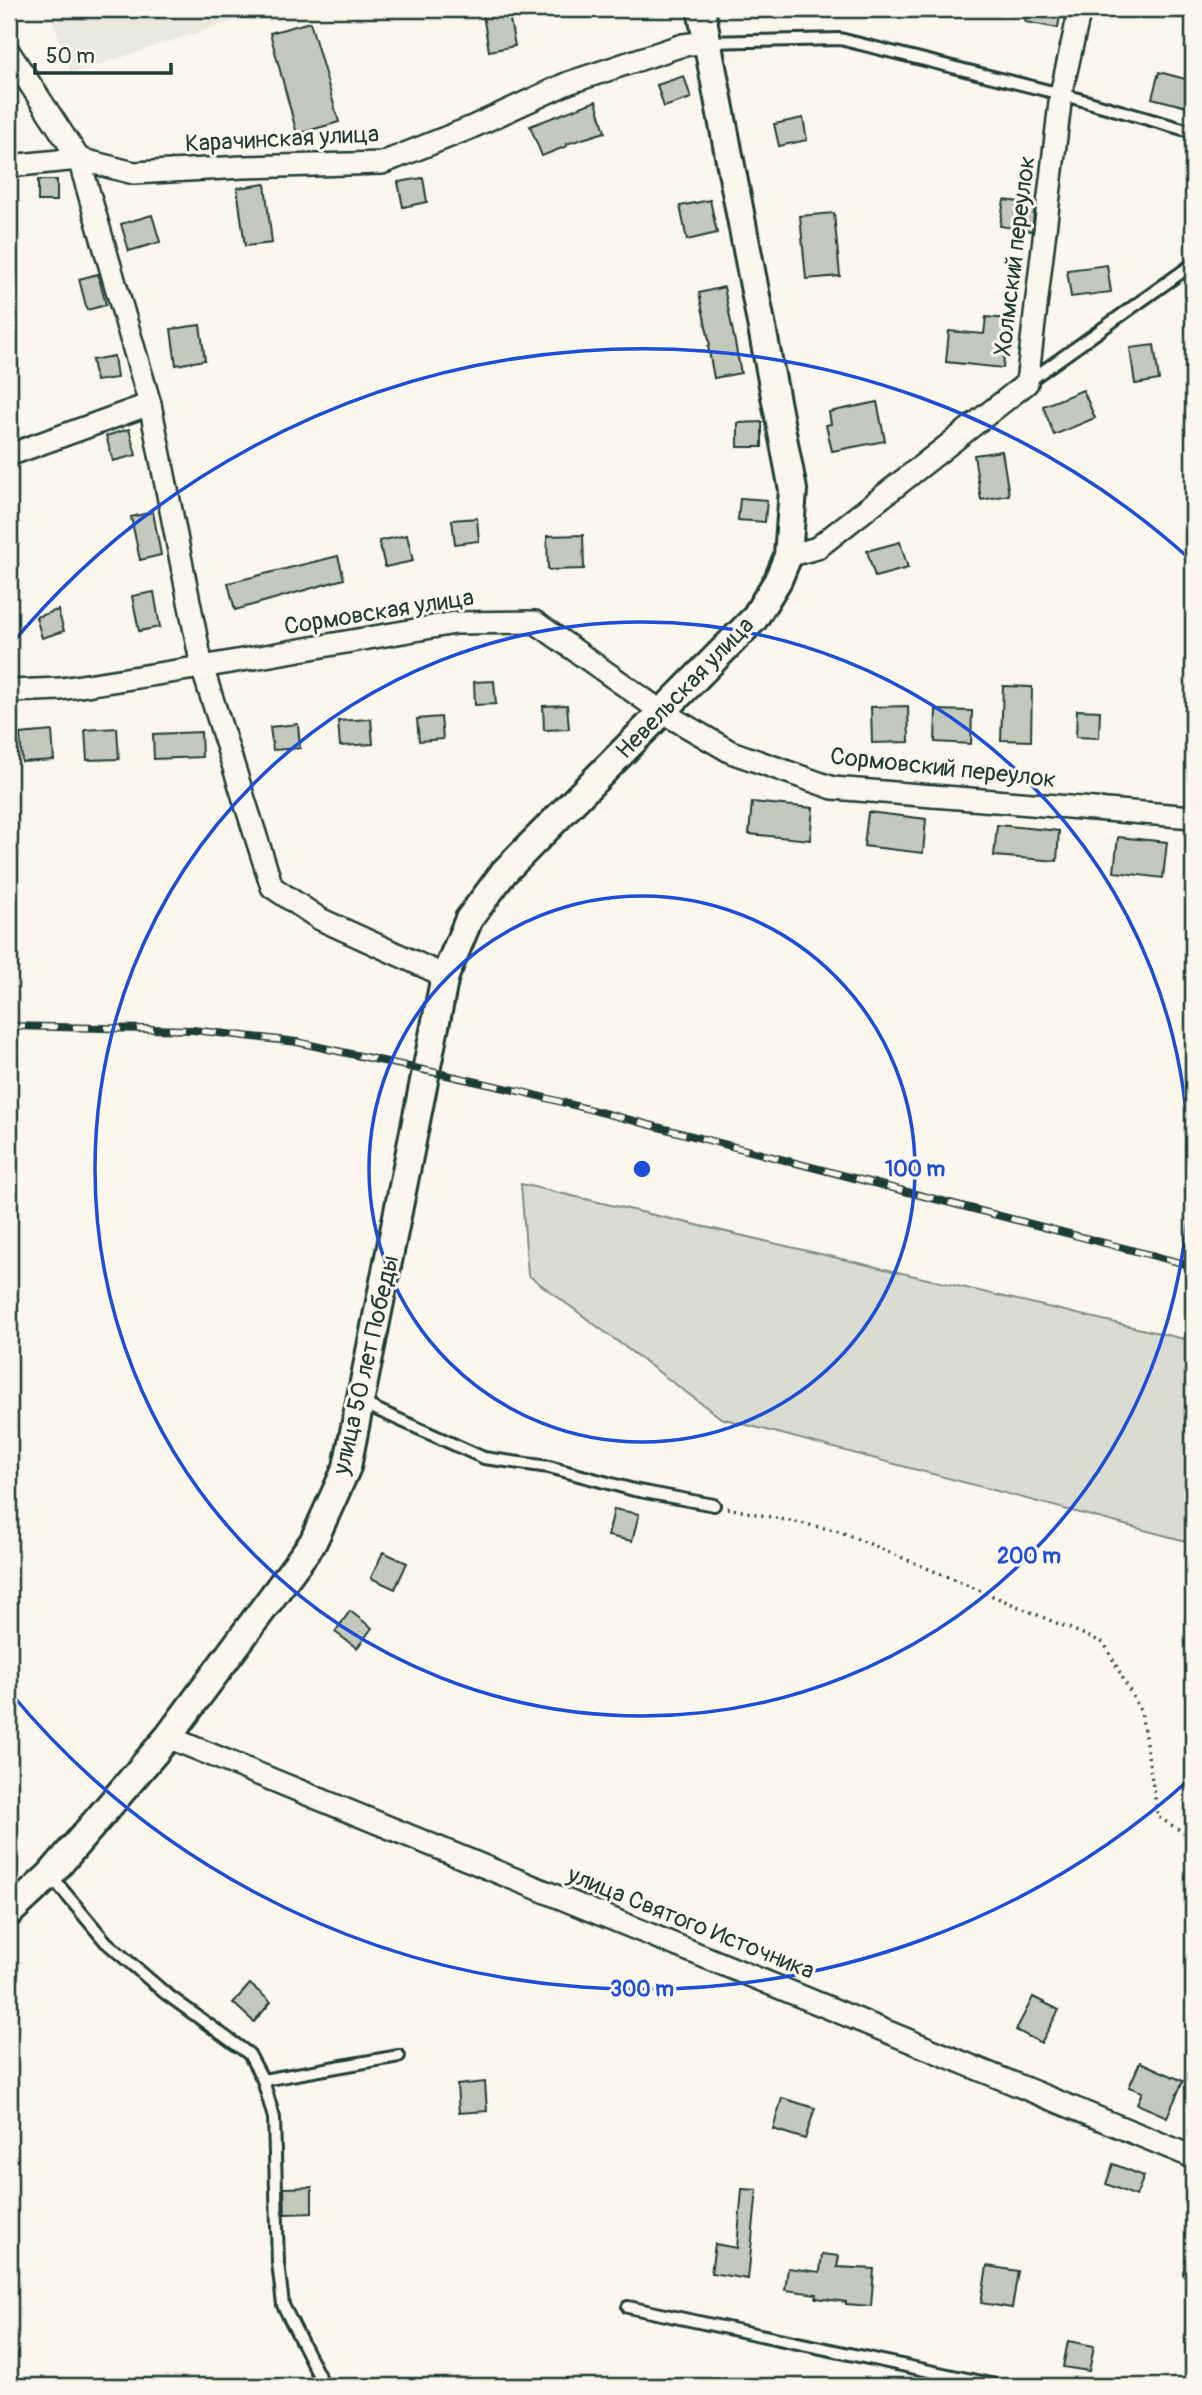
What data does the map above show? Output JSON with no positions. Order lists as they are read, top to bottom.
{
  "streets": {
    "street": [
      "Карачинская улица",
      "Холмский переулок",
      "Сормовская улица",
      "Невельская улица",
      "Сормовский переулок",
      "улица 50 лет Победы",
      "улица Святого Источника"
    ]
  },
  "crossings": [
    ["Карачинская улица", "Невельская улица"],
    ["Холмский переулок", "Невельская улица"],
    ["Сормовская улица", "Невельская улица"],
    ["Сормовская улица", "Сормовский переулок"],
    ["Невельская улица", "Сормовский переулок"],
    ["Невельская улица", "улица 50 лет Победы"],
    ["улица 50 лет Победы", "улица Святого Источника"]
  ],
  "scale_bar": "50 m",
  "rings": ["100 m", "200 m", "300 m"]
}
